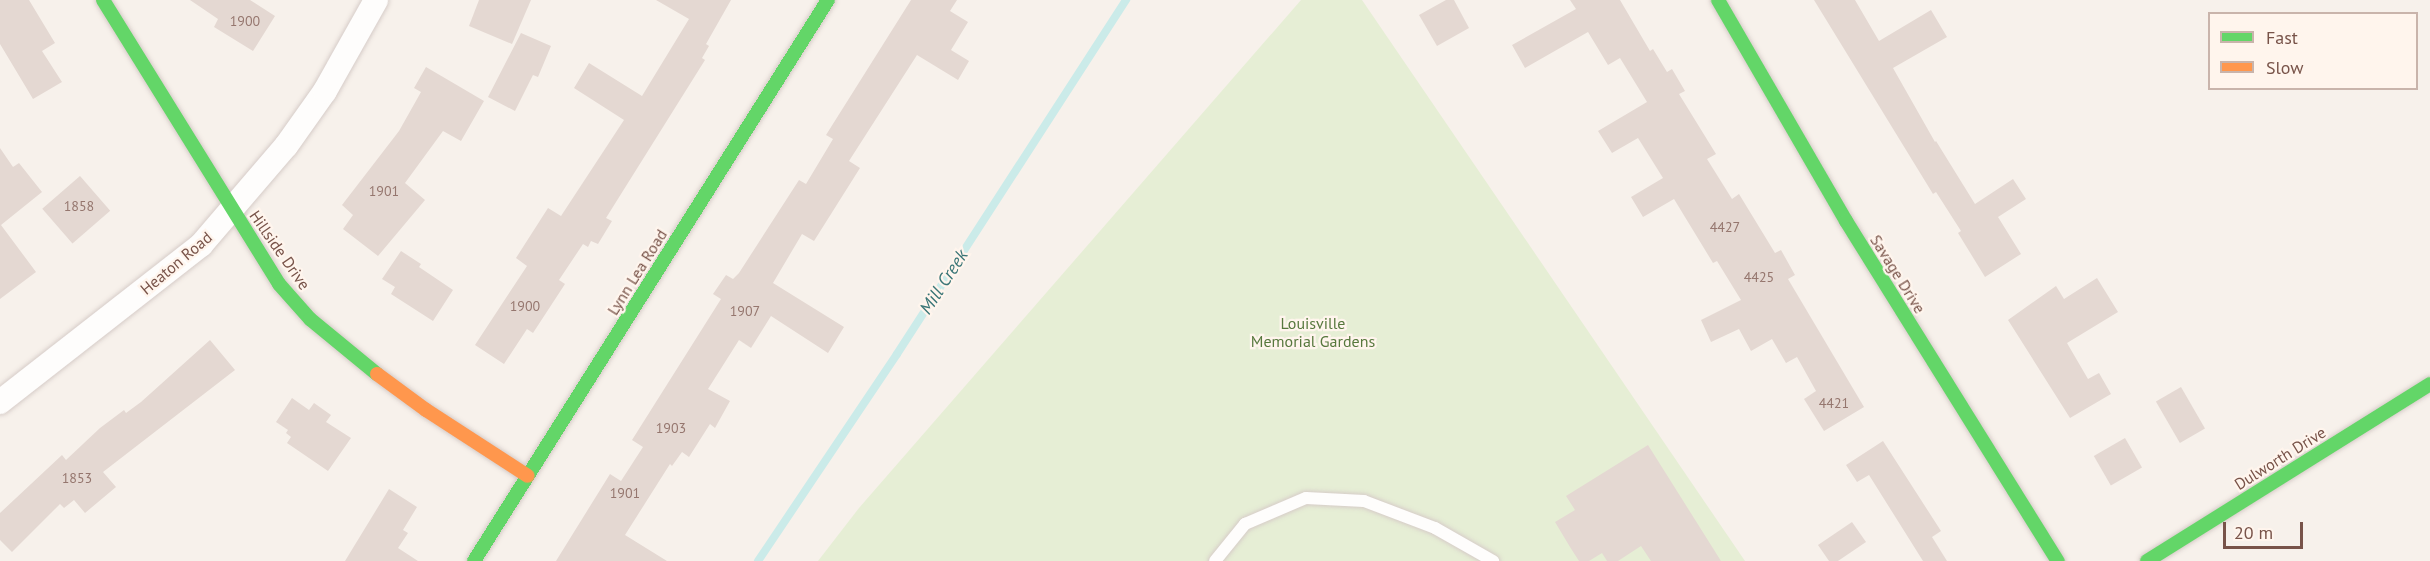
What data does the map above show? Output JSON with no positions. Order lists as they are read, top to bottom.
{
  "streets": {
    "street": [
      "Hillside Drive",
      "Heaton Road",
      "Lynn Lea Road",
      "Savage Drive",
      "Dulworth Drive"
    ]
  },
  "crossings": [
    ["Hillside Drive", "Heaton Road"],
    ["Hillside Drive", "Lynn Lea Road"]
  ],
  "water": ["Mill Creek"],
  "parks": ["Louisville Memorial Gardens"],
  "house_numbers": [
    "1900",
    "1901",
    "1858",
    "4427",
    "4425",
    "1900",
    "1907",
    "4421",
    "1903",
    "1853",
    "1901"
  ],
  "legend": ["Fast", "Slow"],
  "scale_bar": "20 m"
}
